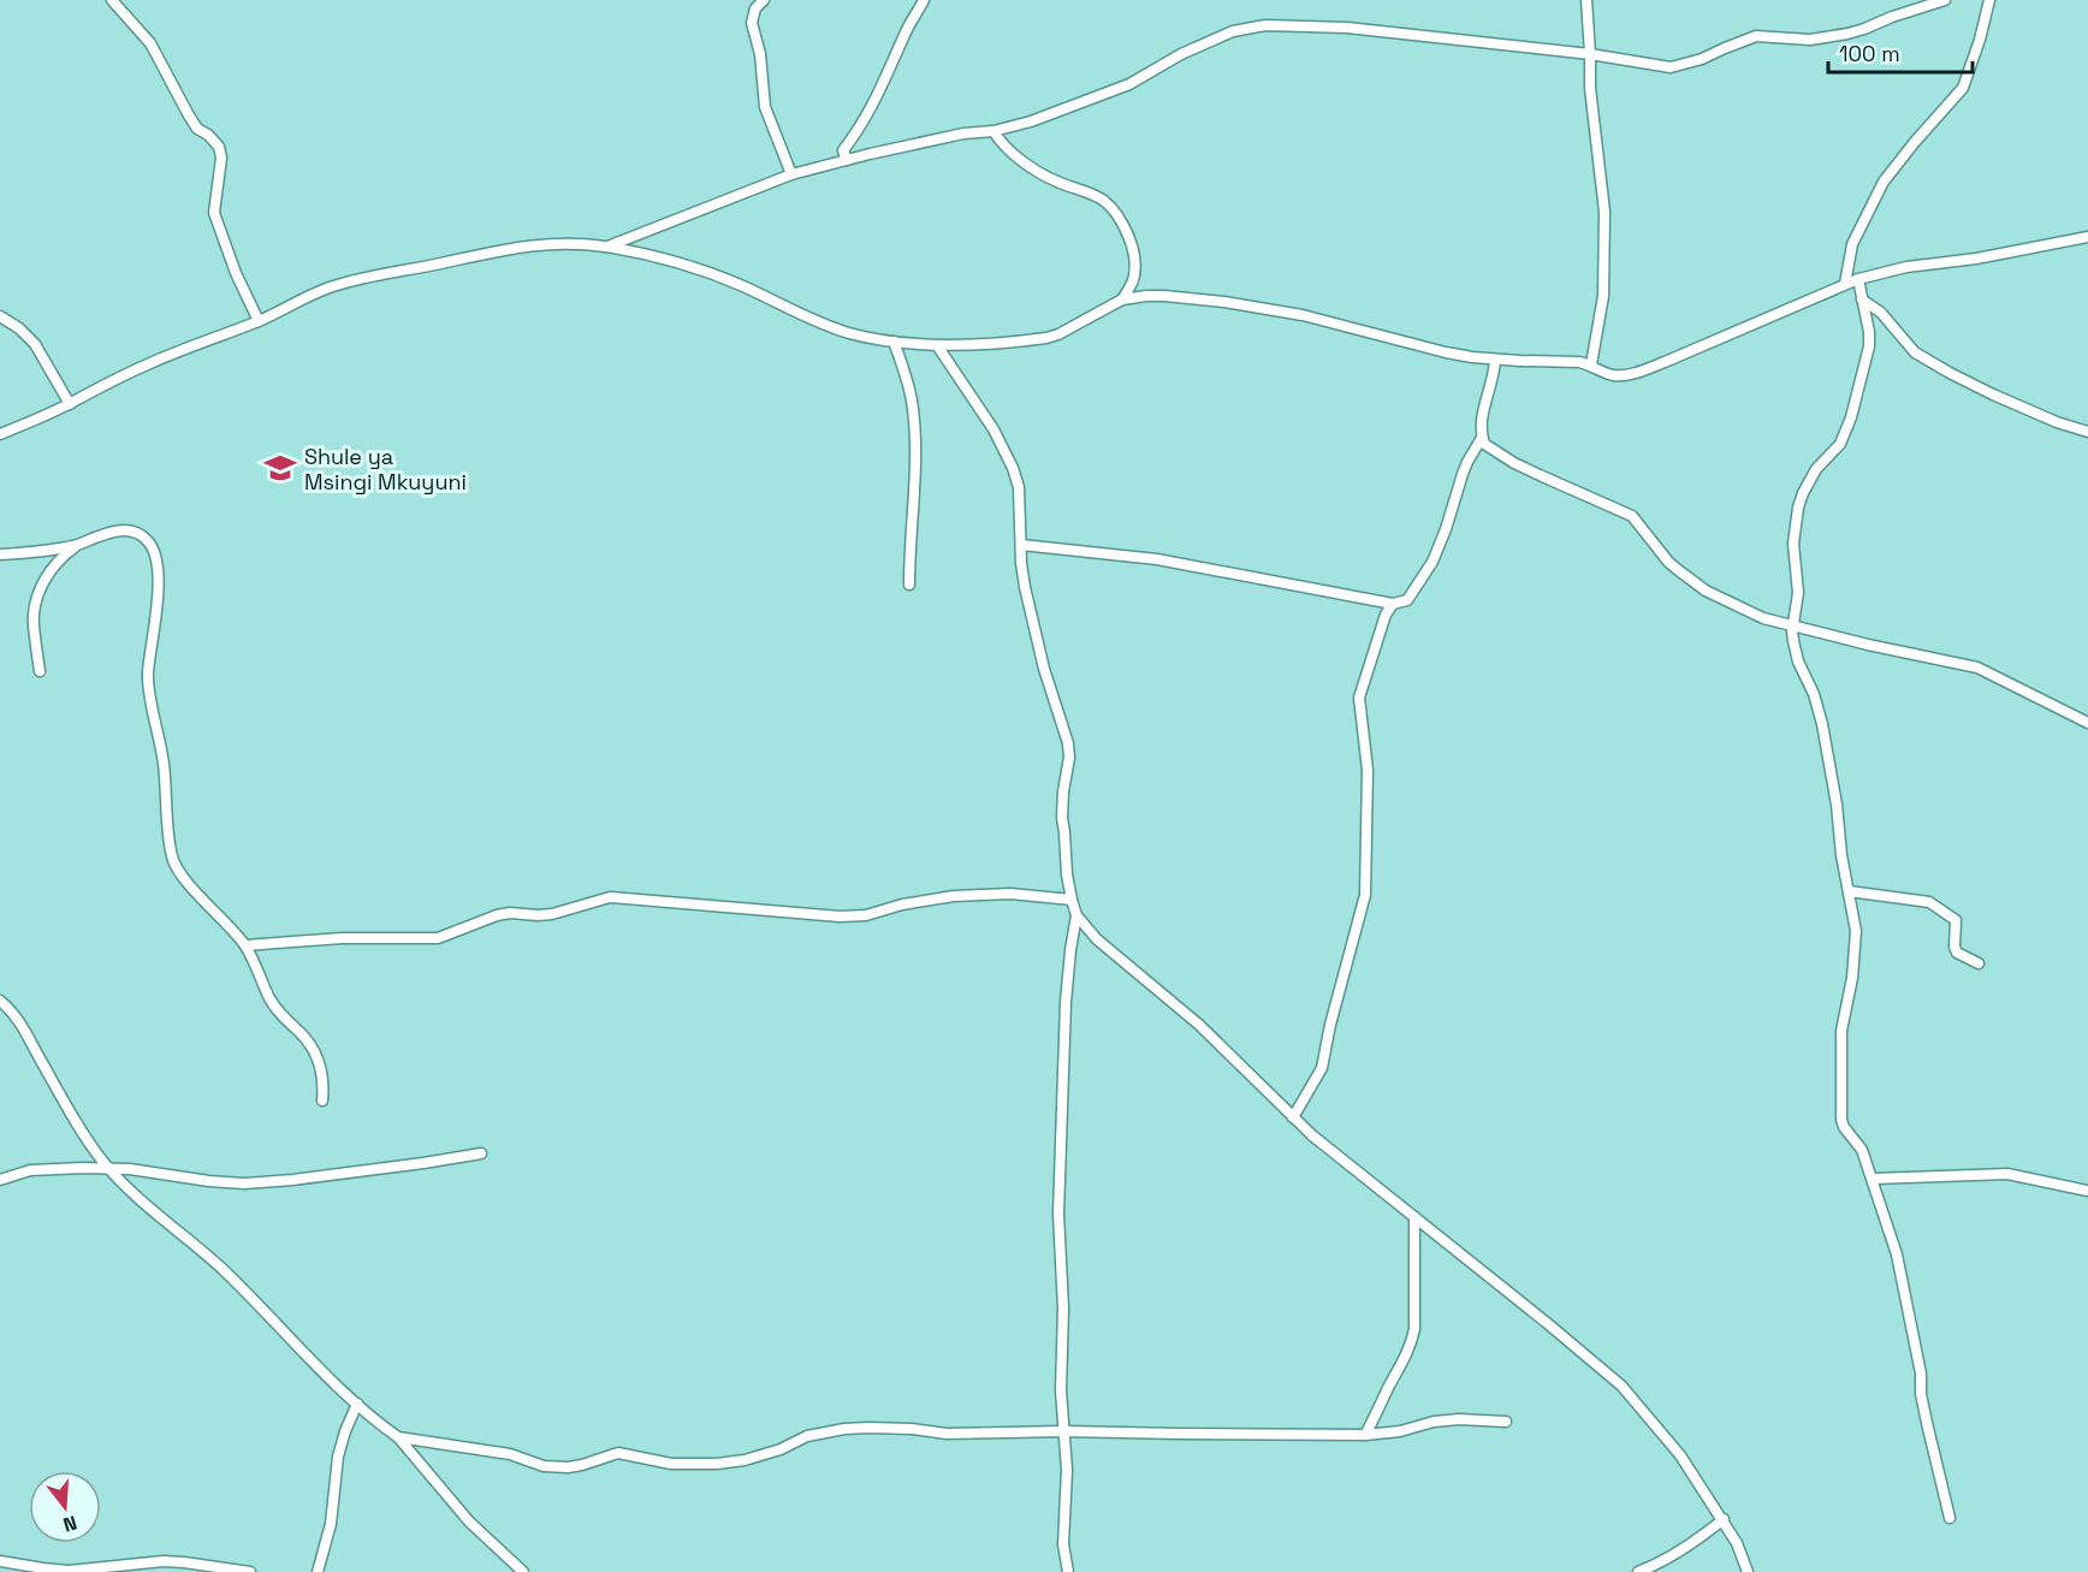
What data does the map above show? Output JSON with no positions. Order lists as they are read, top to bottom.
{
  "places": {
    "school or university": ["Shule ya Msingi Mkuyuni"]
  },
  "scale_bar": "100 m",
  "north": "bottom"
}
